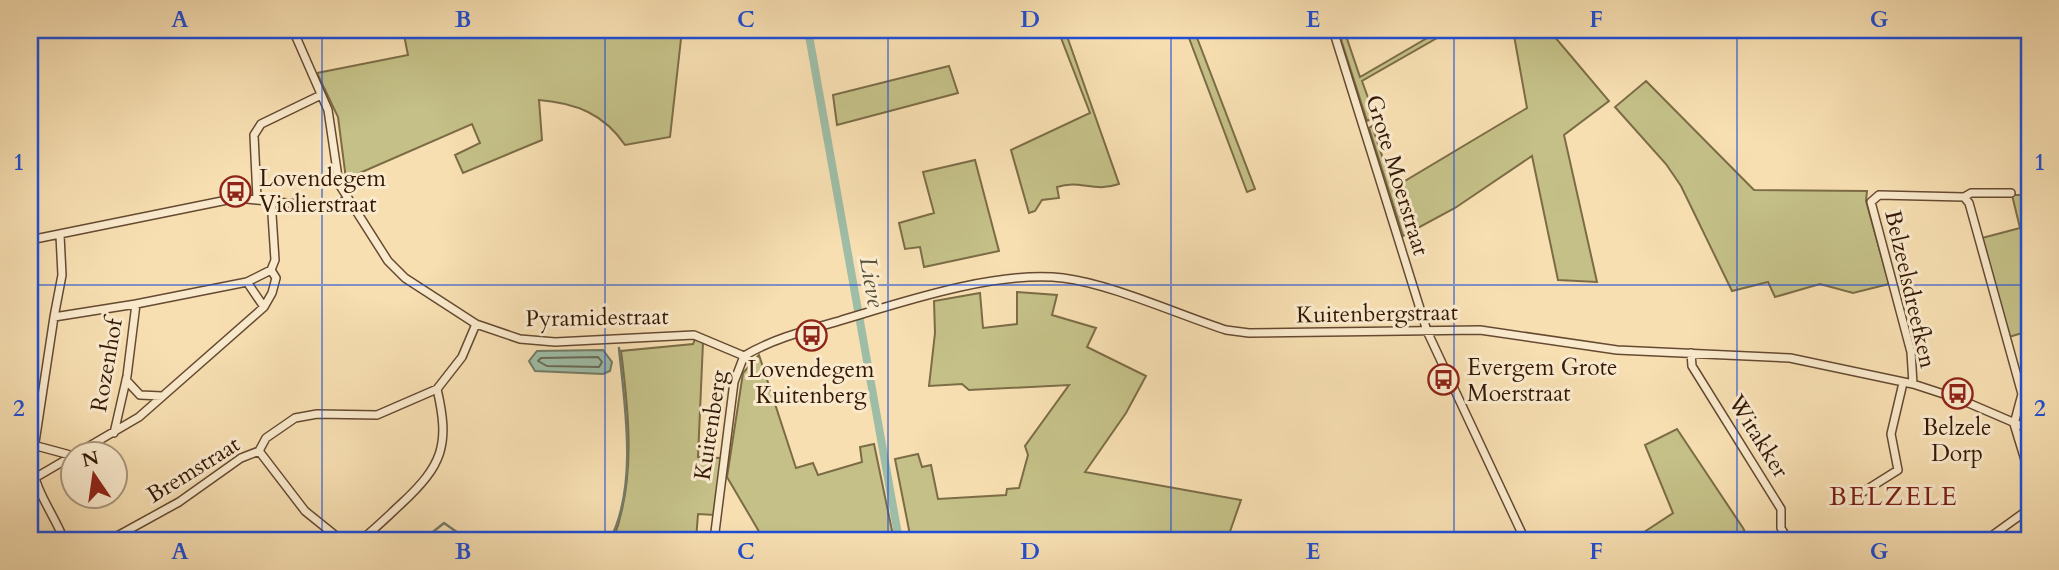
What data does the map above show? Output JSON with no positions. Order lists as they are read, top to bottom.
{
  "streets": {
    "street": [
      "Grote Moerstraat",
      "Belzeelsdreefken",
      "Kuitenbergstraat",
      "Pyramidestraat",
      "Rozenhof",
      "Kuitenberg",
      "Witakker",
      "Bremstraat"
    ]
  },
  "crossings": [
    ["Grote Moerstraat", "Kuitenbergstraat"],
    ["Belzeelsdreefken", "Kuitenbergstraat"],
    ["Kuitenbergstraat", "Kuitenberg"],
    ["Kuitenbergstraat", "Witakker"],
    ["Pyramidestraat", "Kuitenberg"],
    ["Pyramidestraat", "Bremstraat"]
  ],
  "districts": ["BELZELE"],
  "water": ["Lieve"],
  "places": {
    "bus stop": [
      "Lovendegem Violierstraat",
      "Lovendegem Kuitenberg",
      "Evergem Grote Moerstraat",
      "Belzele Dorp"
    ]
  },
  "north": "top",
  "grid": {
    "columns": [
      "A",
      "B",
      "C",
      "D",
      "E",
      "F",
      "G"
    ],
    "rows": ["1", "2"]
  }
}
